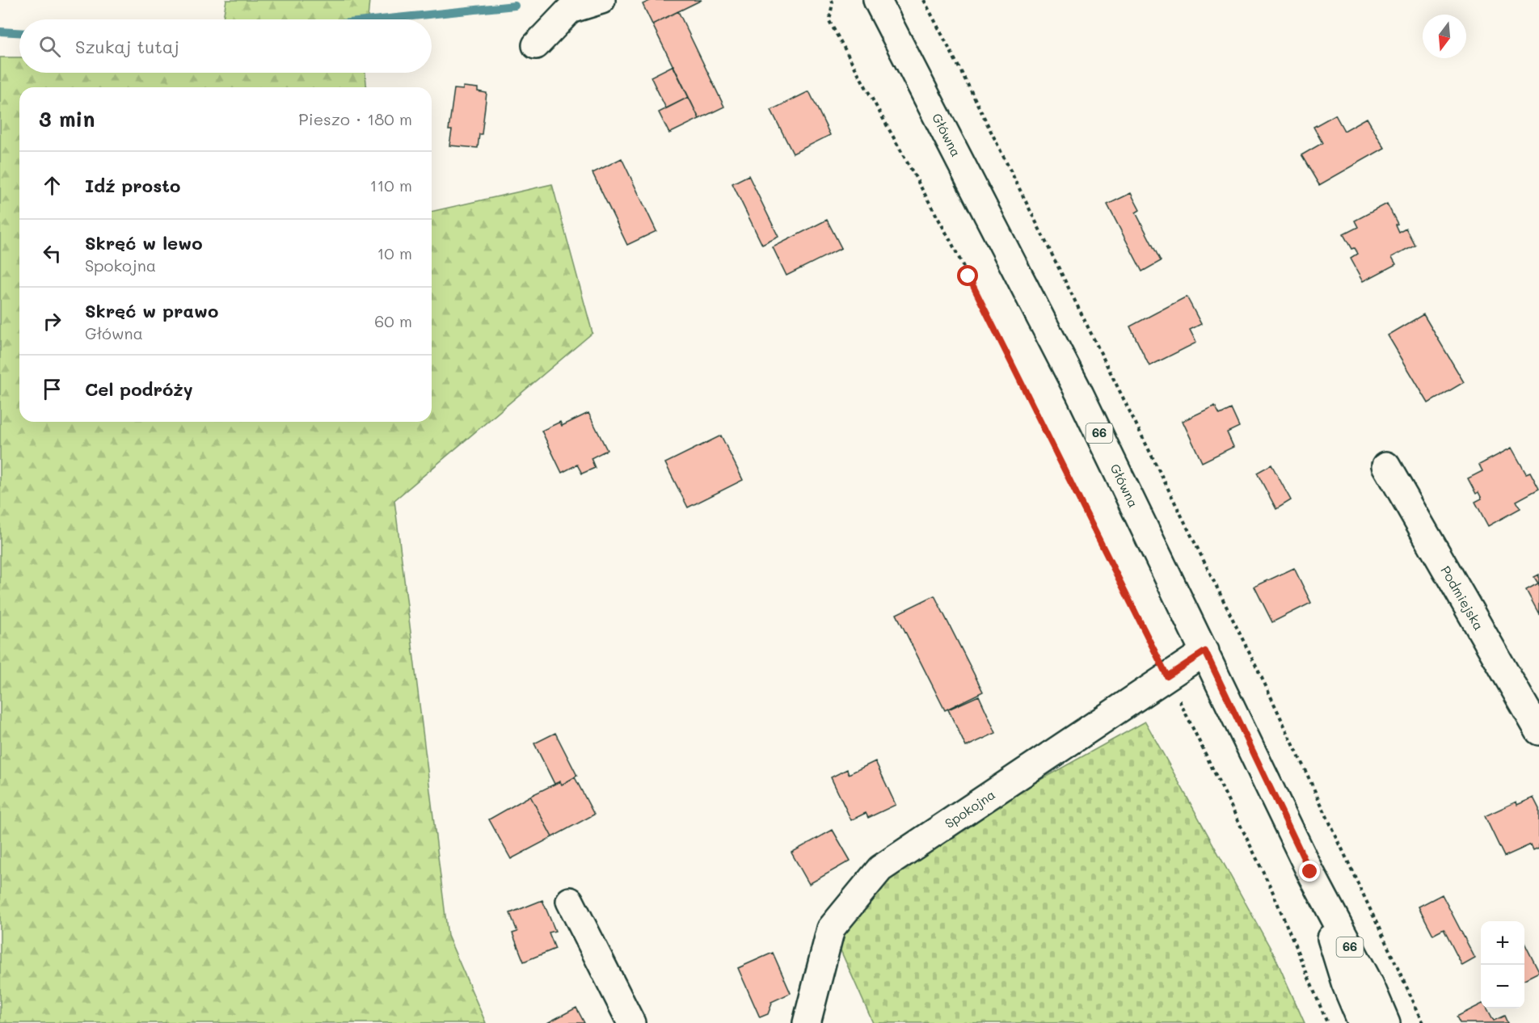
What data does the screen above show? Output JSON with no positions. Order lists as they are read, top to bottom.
{
  "streets": {
    "main road": [
      "Główna",
      "66",
      "Podmiejska",
      "Spokojna"
    ]
  },
  "crossings": [
    ["Główna", "Spokojna"]
  ],
  "north": "bottom",
  "page": {
    "search": "Szukaj tutaj",
    "heading": ["3 min", "Pieszo · 180 m"],
    "list": [
      ["Idź prosto", "110 m"],
      ["Skręć w lewo", "Spokojna", "10 m"],
      ["Skręć w prawo", "Główna", "60 m"],
      "Cel podróży"
    ],
    "map_buttons": ["+", "−"]
  }
}
